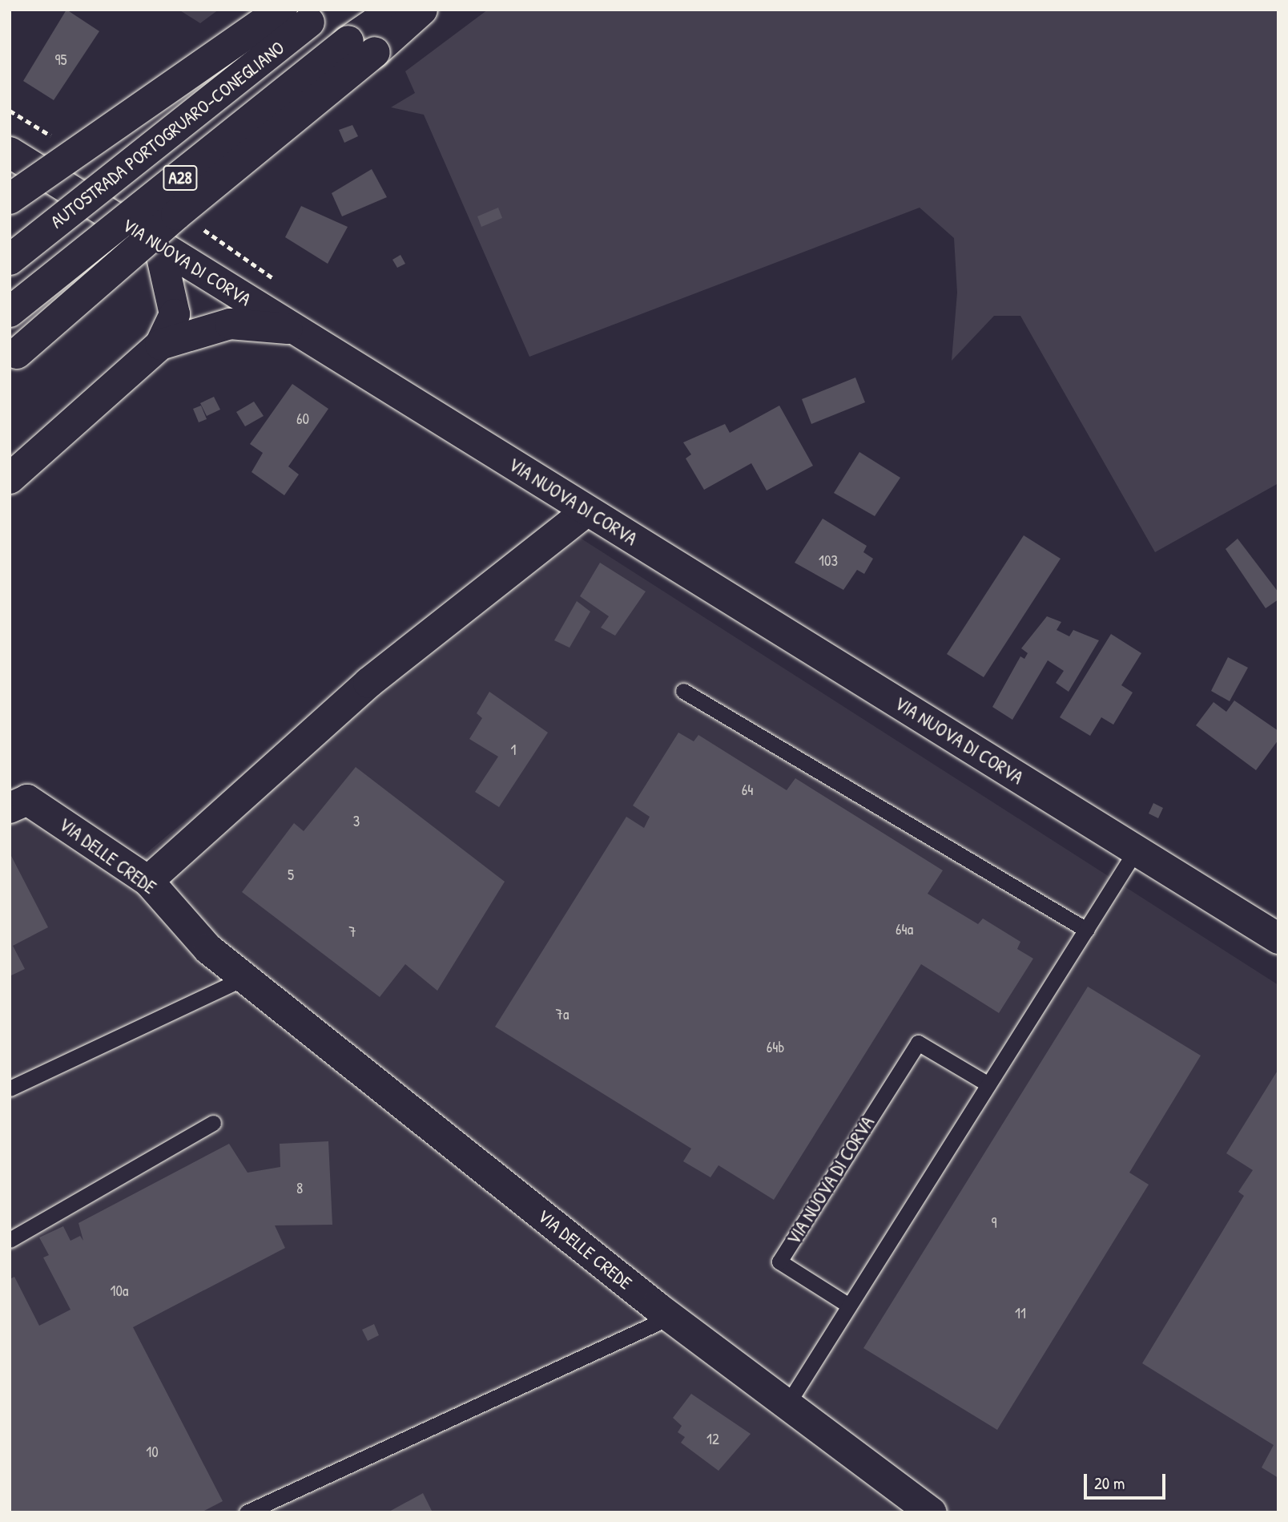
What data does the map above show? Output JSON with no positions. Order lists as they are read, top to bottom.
{
  "streets": {
    "main road": [
      "AUTOSTRADA PORTOGRUARO-CONEGLIANO",
      "A28",
      "VIA NUOVA DI CORVA",
      "VIA DELLE CREDE"
    ]
  },
  "house_numbers": [
    "95",
    "60",
    "103",
    "1",
    "64",
    "3",
    "5",
    "64a",
    "7",
    "7a",
    "64b",
    "8",
    "9",
    "10a",
    "11",
    "12",
    "10"
  ],
  "scale_bar": "20 m"
}
